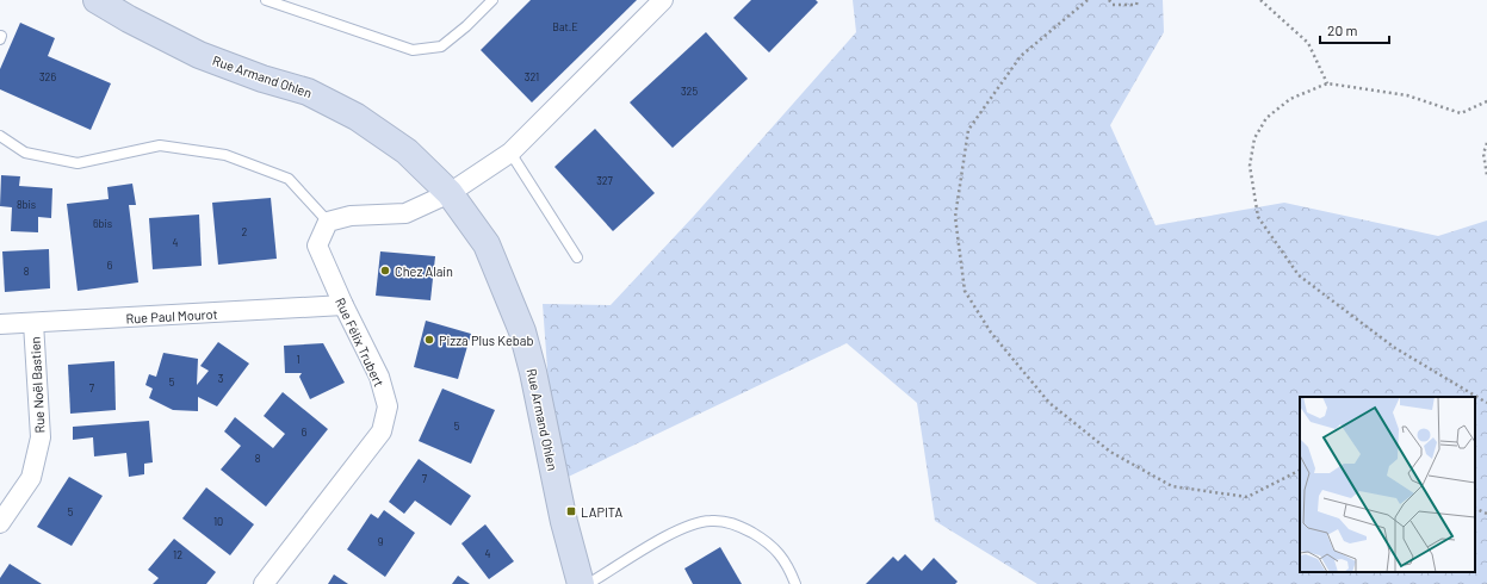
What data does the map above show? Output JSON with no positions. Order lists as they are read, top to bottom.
{
  "streets": {
    "main road": ["Rue Armand Ohlen"],
    "street": ["Rue Paul Mourot", "Rue Félix Trubert", "Rue Noël Bastien"]
  },
  "crossings": [
    ["Rue Paul Mourot", "Rue Félix Trubert"],
    ["Rue Paul Mourot", "Rue Noël Bastien"]
  ],
  "places": {
    "other": ["Chez Alain", "Pizza Plus Kebab"],
    "transit": ["LAPITA"]
  },
  "house_numbers": [
    "Bat.E",
    "326",
    "321",
    "325",
    "327",
    "8bis",
    "6bis",
    "2",
    "4",
    "6",
    "8",
    "1",
    "3",
    "5",
    "7",
    "5",
    "6",
    "8",
    "7",
    "5",
    "10",
    "9",
    "4",
    "12"
  ],
  "scale_bar": "20 m"
}
